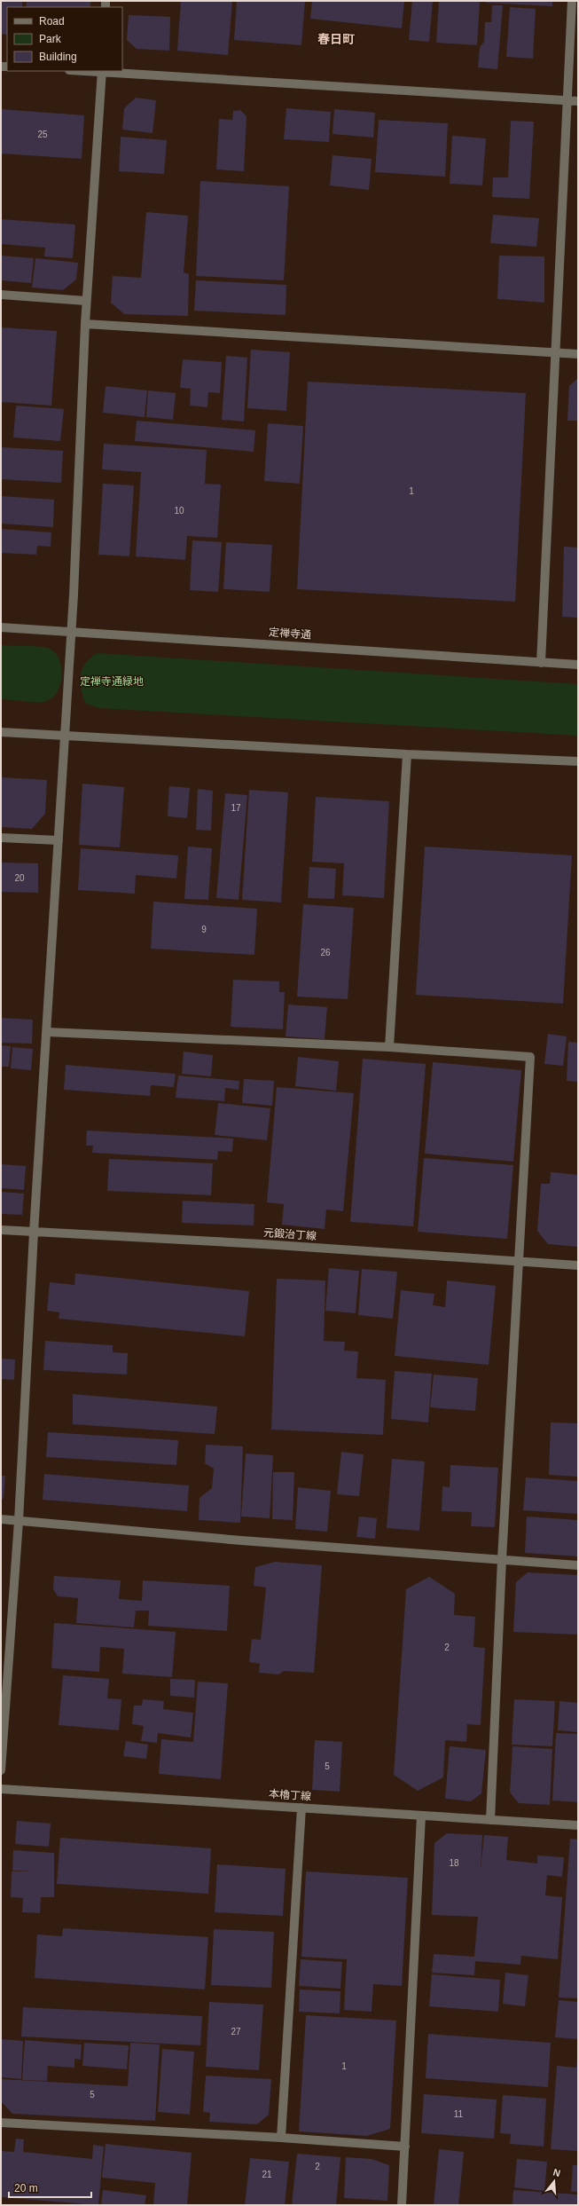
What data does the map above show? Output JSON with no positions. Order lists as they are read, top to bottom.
{
  "streets": {
    "street": ["定禅寺通", "元鍛治丁線", "本櫓丁線"]
  },
  "districts": ["春日町"],
  "parks": ["定禅寺通緑地"],
  "house_numbers": [
    "25",
    "1",
    "10",
    "17",
    "20",
    "9",
    "26",
    "2",
    "5",
    "18",
    "27",
    "1",
    "5",
    "11",
    "2",
    "21"
  ],
  "legend": ["Road", "Park", "Building"],
  "scale_bar": "20 m",
  "north": "top"
}
